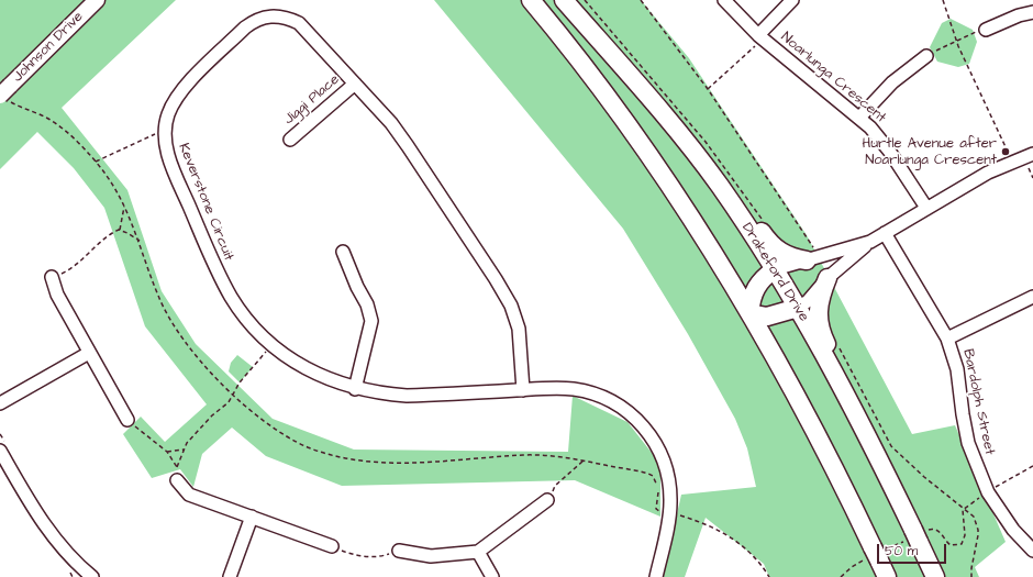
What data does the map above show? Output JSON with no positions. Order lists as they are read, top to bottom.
{
  "streets": {
    "highway": ["Drakeford Drive"],
    "main road": ["Johnson Drive"],
    "street": [
      "Noarlunga Crescent",
      "Jiggi Place",
      "Keverstone Circuit",
      "Bardolph Street"
    ]
  },
  "crossings": [
    ["Jiggi Place", "Keverstone Circuit"]
  ],
  "places": ["Hurtle Avenue after Noarlunga Crescent"],
  "scale_bar": "50 m"
}
